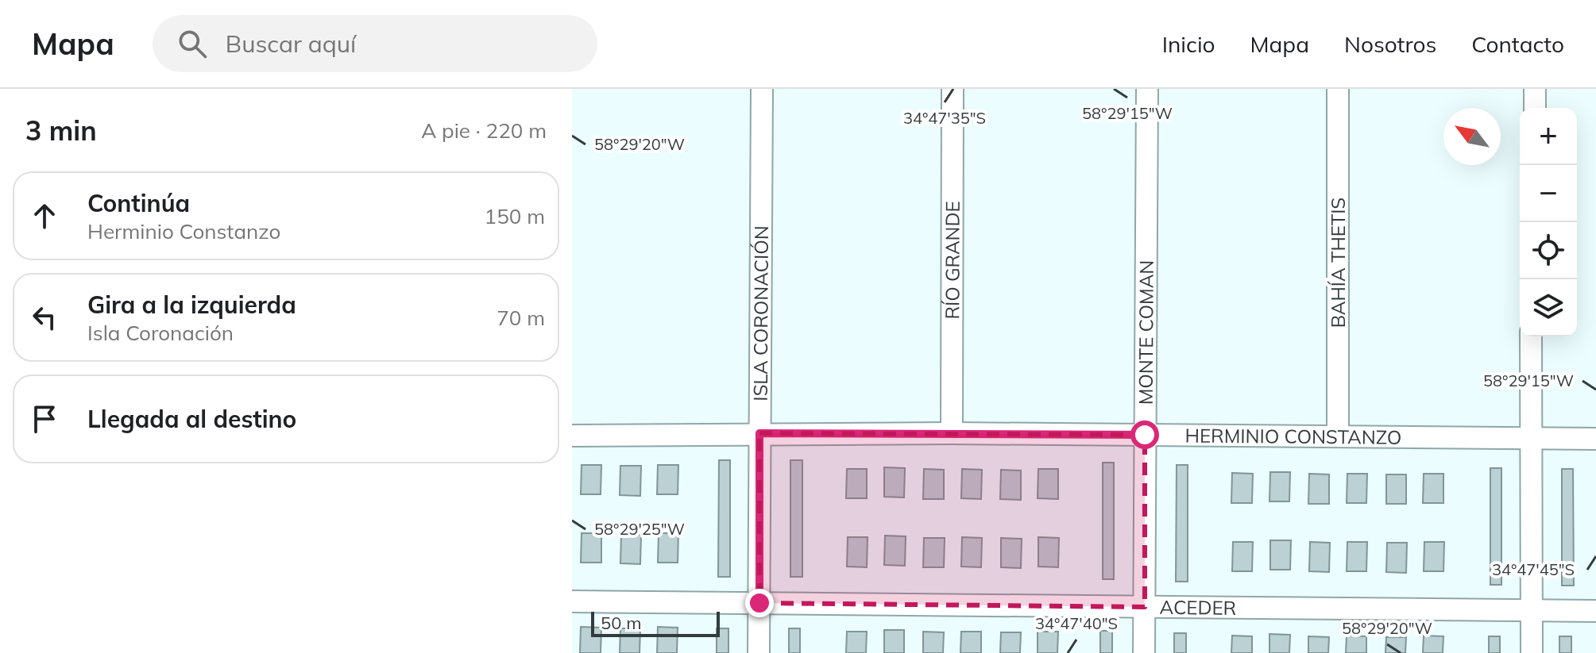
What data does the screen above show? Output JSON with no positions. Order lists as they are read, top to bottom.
{
  "streets": {
    "street": [
      "RÍO GRANDE",
      "BAHÍA THETIS",
      "ISLA CORONACIÓN",
      "MONTE COMAN",
      "HERMINIO CONSTANZO",
      "ACEDER"
    ]
  },
  "crossings": [
    ["RÍO GRANDE", "HERMINIO CONSTANZO"],
    ["BAHÍA THETIS", "HERMINIO CONSTANZO"],
    ["ISLA CORONACIÓN", "HERMINIO CONSTANZO"],
    ["ISLA CORONACIÓN", "ACEDER"],
    ["MONTE COMAN", "HERMINIO CONSTANZO"],
    ["MONTE COMAN", "ACEDER"]
  ],
  "scale_bar": "50 m",
  "north": "top left",
  "page": {
    "header": "Mapa",
    "search": "Buscar aquí",
    "nav": [
      "Inicio",
      "Mapa",
      "Nosotros",
      "Contacto"
    ],
    "heading": ["3 min", "A pie · 220 m"],
    "map_buttons": ["+", "−"],
    "list": [
      ["Continúa", "Herminio Constanzo", "150 m"],
      ["Gira a la izquierda", "Isla Coronación", "70 m"],
      "Llegada al destino"
    ],
    "scale": "50 m"
  },
  "coordinates": [
    "58°29'15\"W",
    "34°47'35\"S",
    "58°29'20\"W",
    "58°29'25\"W",
    "34°47'45\"S",
    "34°47'40\"S"
  ]
}
